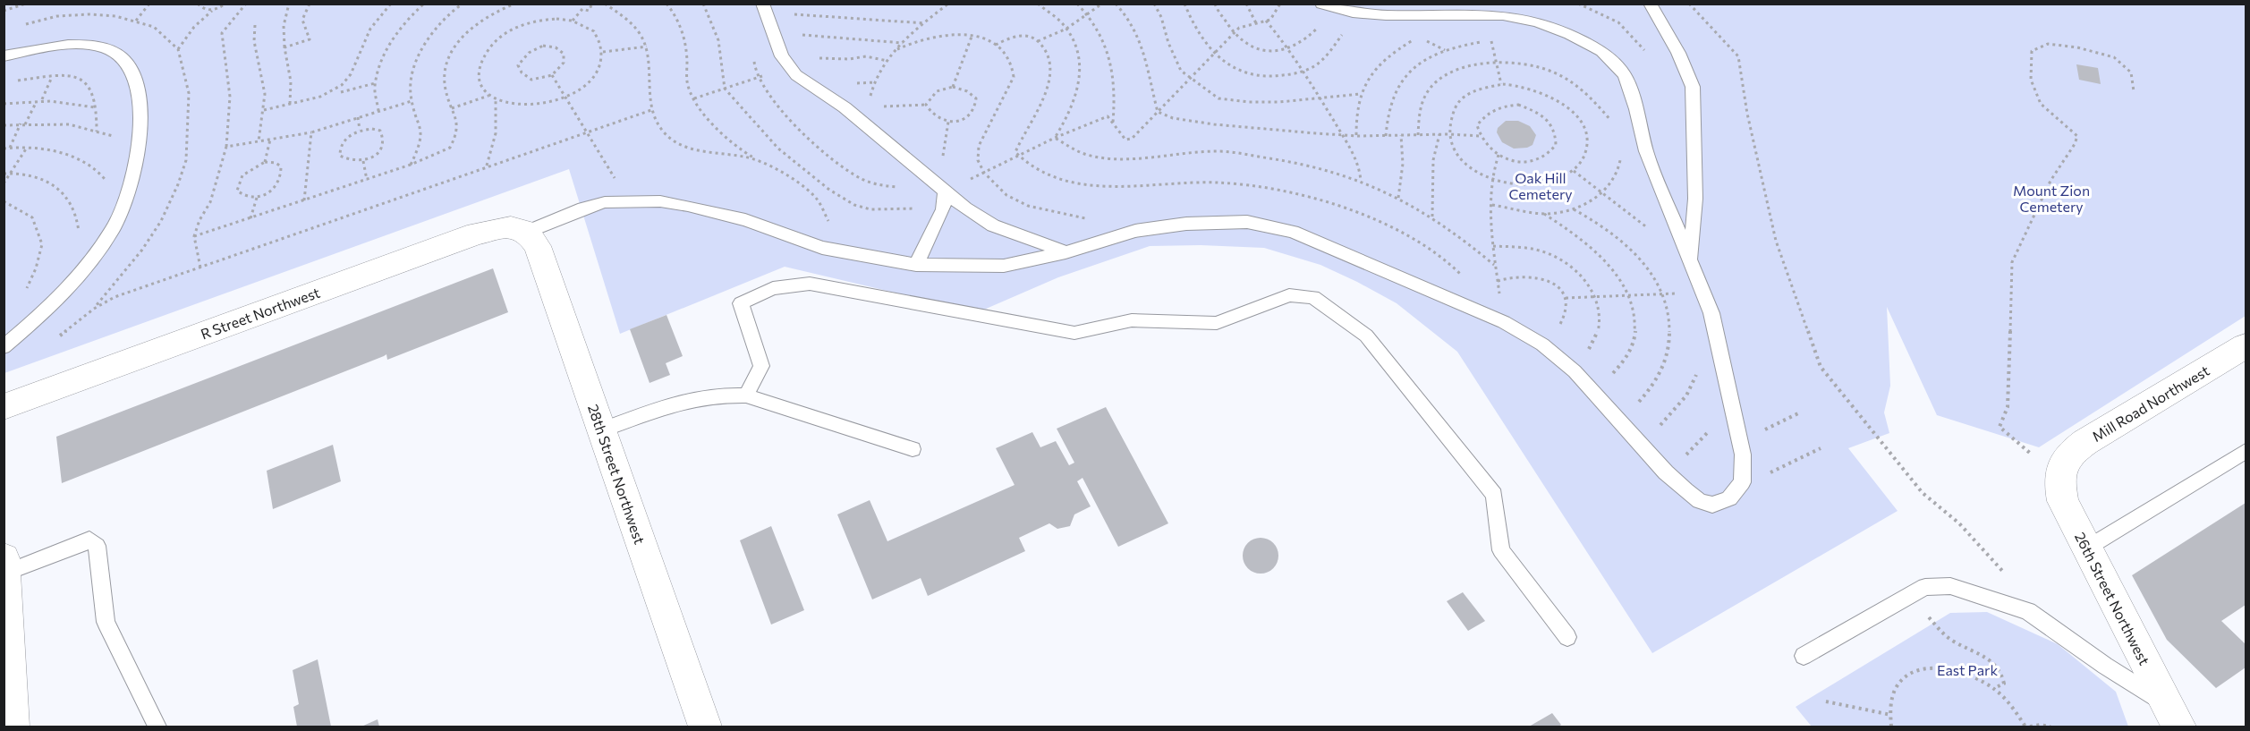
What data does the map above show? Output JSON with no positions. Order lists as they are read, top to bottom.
{
  "streets": {
    "street": [
      "R Street Northwest",
      "Mill Road Northwest",
      "28th Street Northwest",
      "26th Street Northwest"
    ]
  },
  "crossings": [
    ["R Street Northwest", "28th Street Northwest"],
    ["Mill Road Northwest", "26th Street Northwest"]
  ],
  "parks": ["Oak Hill Cemetery", "Mount Zion Cemetery", "East Park"]
}
